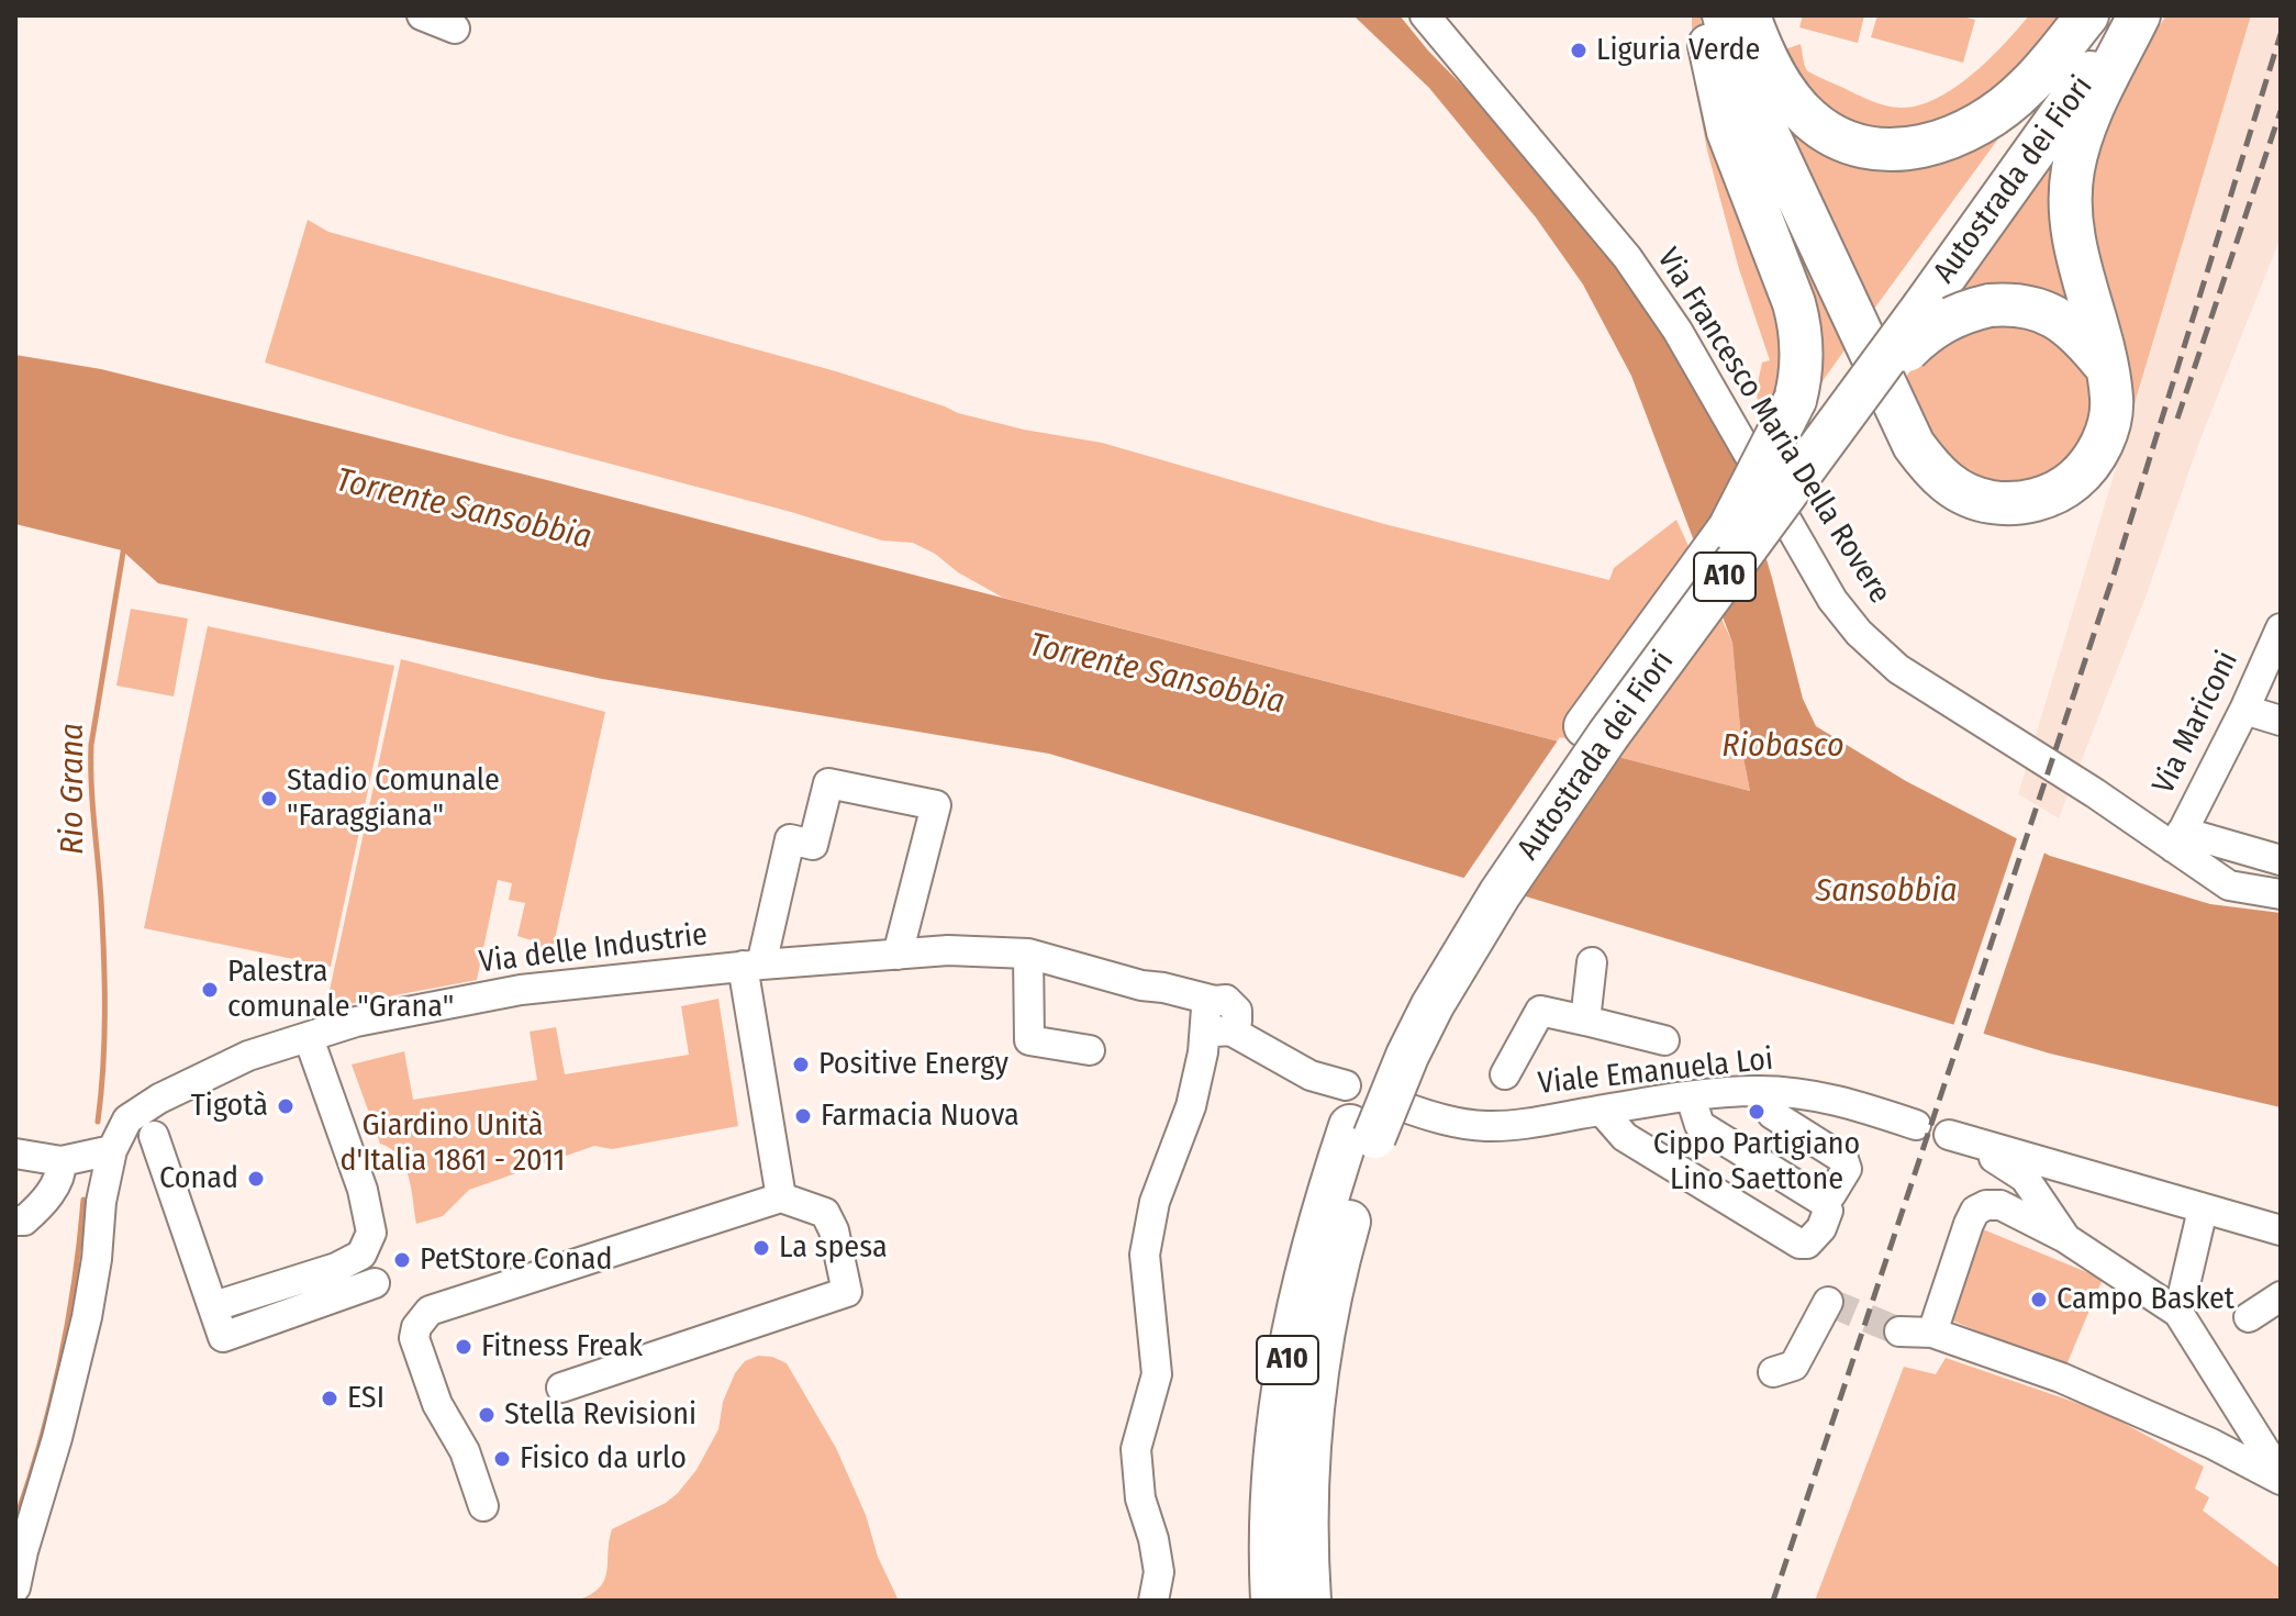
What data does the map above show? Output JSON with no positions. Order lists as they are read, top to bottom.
{
  "streets": {
    "highway": ["Autostrada dei Fiori", "A10"],
    "street": [
      "Via Francesco Maria Della Rovere",
      "Via Mariconi",
      "Via delle Industrie",
      "Viale Emanuela Loi"
    ]
  },
  "crossings": [
    ["Via Francesco Maria Della Rovere", "Via Mariconi"]
  ],
  "water": [
    "Torrente Sansobbia",
    "Riobasco",
    "Rio Grana",
    "Sansobbia"
  ],
  "parks": ["Giardino Unità d'Italia 1861 - 2011"],
  "places": [
    "Liguria Verde",
    "Stadio Comunale \"Faraggiana\"",
    "Palestra comunale \"Grana\"",
    "Positive Energy",
    "Tigotà",
    "Cippo Partigiano Lino Saettone",
    "Farmacia Nuova",
    "Conad",
    "La spesa",
    "PetStore Conad",
    "Campo Basket",
    "Fitness Freak",
    "ESI",
    "Stella Revisioni",
    "Fisico da urlo"
  ]
}
